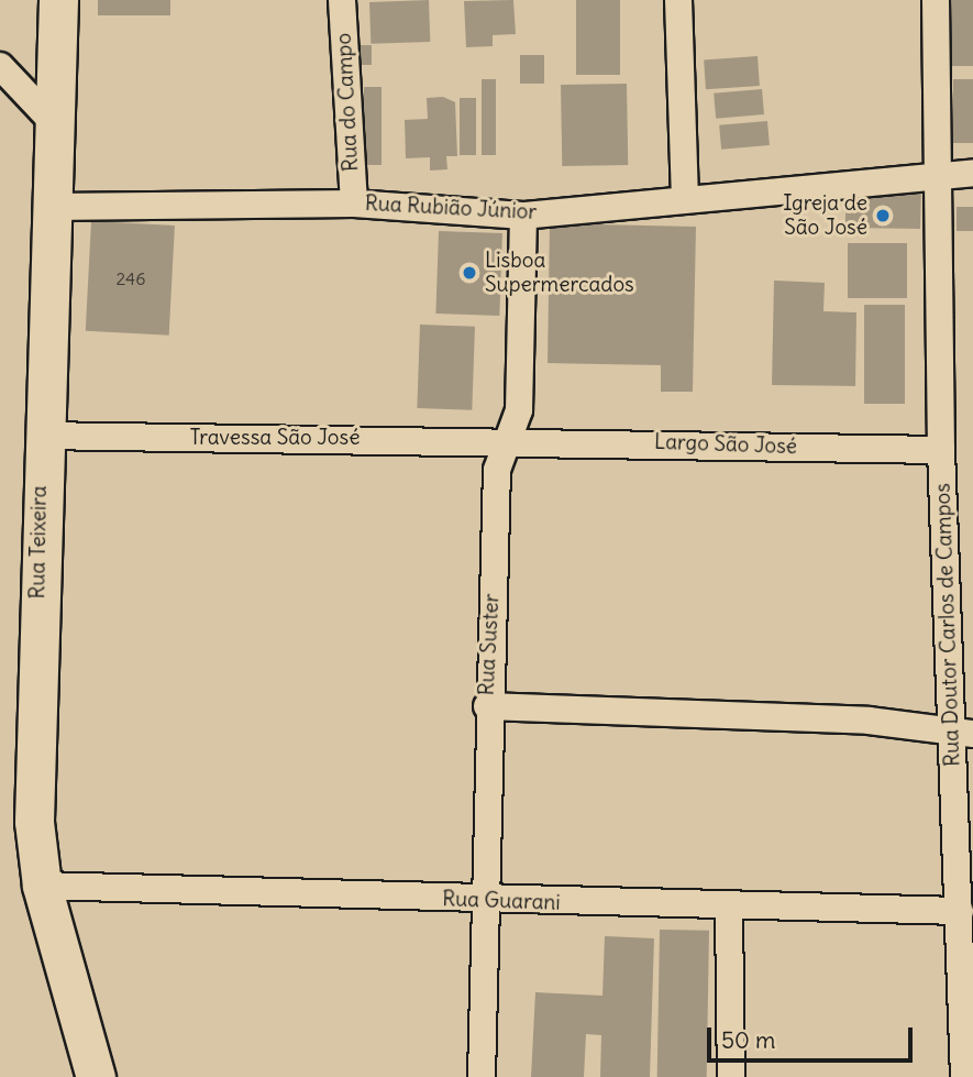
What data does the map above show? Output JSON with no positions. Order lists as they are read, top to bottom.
{
  "streets": {
    "street": [
      "Rua do Campo",
      "Rua Rubião Júnior",
      "Travessa São José",
      "Largo São José",
      "Rua Teixeira",
      "Rua Doutor Carlos de Campos",
      "Rua Suster",
      "Rua Guarani"
    ]
  },
  "crossings": [
    ["Rua do Campo", "Rua Rubião Júnior"],
    ["Rua Rubião Júnior", "Rua Teixeira"],
    ["Rua Rubião Júnior", "Rua Doutor Carlos de Campos"],
    ["Rua Rubião Júnior", "Rua Suster"],
    ["Travessa São José", "Largo São José"],
    ["Travessa São José", "Rua Teixeira"],
    ["Travessa São José", "Rua Suster"],
    ["Largo São José", "Rua Doutor Carlos de Campos"],
    ["Largo São José", "Rua Suster"],
    ["Rua Teixeira", "Rua Guarani"],
    ["Rua Doutor Carlos de Campos", "Rua Guarani"],
    ["Rua Suster", "Rua Guarani"]
  ],
  "places": ["Igreja de São José", "Lisboa Supermercados"],
  "house_numbers": ["246"],
  "scale_bar": "50 m"
}
